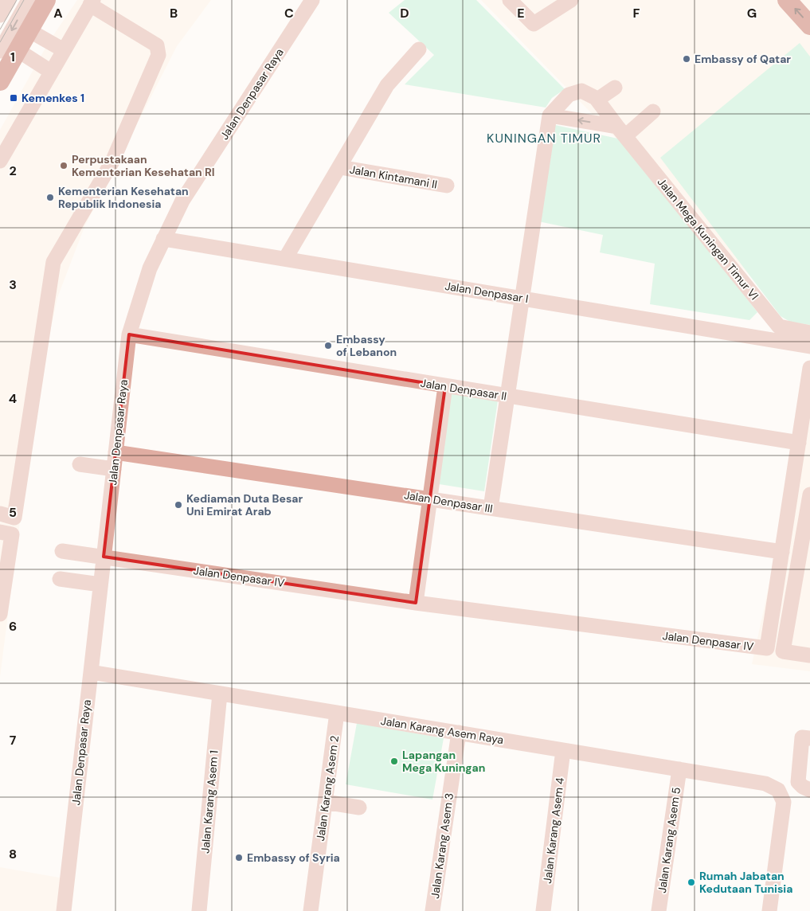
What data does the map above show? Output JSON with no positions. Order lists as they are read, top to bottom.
{
  "streets": {
    "street": [
      "Jalan Denpasar Raya",
      "Jalan Kintamani II",
      "Jalan Mega Kuningan Timur VI",
      "Jalan Denpasar I",
      "Jalan Denpasar II",
      "Jalan Denpasar III",
      "Jalan Denpasar IV",
      "Jalan Karang Asem Raya",
      "Jalan Karang Asem 2",
      "Jalan Karang Asem 1",
      "Jalan Karang Asem 4",
      "Jalan Karang Asem 5",
      "Jalan Karang Asem 3"
    ]
  },
  "crossings": [
    ["Jalan Denpasar Raya", "Jalan Denpasar I"],
    ["Jalan Denpasar Raya", "Jalan Denpasar II"],
    ["Jalan Denpasar Raya", "Jalan Denpasar III"],
    ["Jalan Denpasar Raya", "Jalan Denpasar IV"],
    ["Jalan Denpasar Raya", "Jalan Karang Asem Raya"],
    ["Jalan Kintamani II", "Jalan Denpasar I"],
    ["Jalan Denpasar II", "Jalan Denpasar IV"],
    ["Jalan Denpasar III", "Jalan Denpasar IV"],
    ["Jalan Karang Asem Raya", "Jalan Karang Asem 2"],
    ["Jalan Karang Asem Raya", "Jalan Karang Asem 1"],
    ["Jalan Karang Asem Raya", "Jalan Karang Asem 4"],
    ["Jalan Karang Asem Raya", "Jalan Karang Asem 5"],
    ["Jalan Karang Asem Raya", "Jalan Karang Asem 3"]
  ],
  "districts": ["KUNINGAN TIMUR"],
  "places": {
    "other": [
      "Embassy of Qatar",
      "Perpustakaan Kementerian Kesehatan RI",
      "Kementerian Kesehatan Republik Indonesia",
      "Embassy of Lebanon",
      "Kediaman Duta Besar Uni Emirat Arab",
      "Lapangan Mega Kuningan",
      "Embassy of Syria",
      "Rumah Jabatan Kedutaan Tunisia"
    ],
    "transit": ["Kemenkes 1"]
  },
  "grid": {
    "columns": [
      "A",
      "B",
      "C",
      "D",
      "E",
      "F",
      "G"
    ],
    "rows": [
      "1",
      "2",
      "3",
      "4",
      "5",
      "6",
      "7",
      "8"
    ]
  }
}
